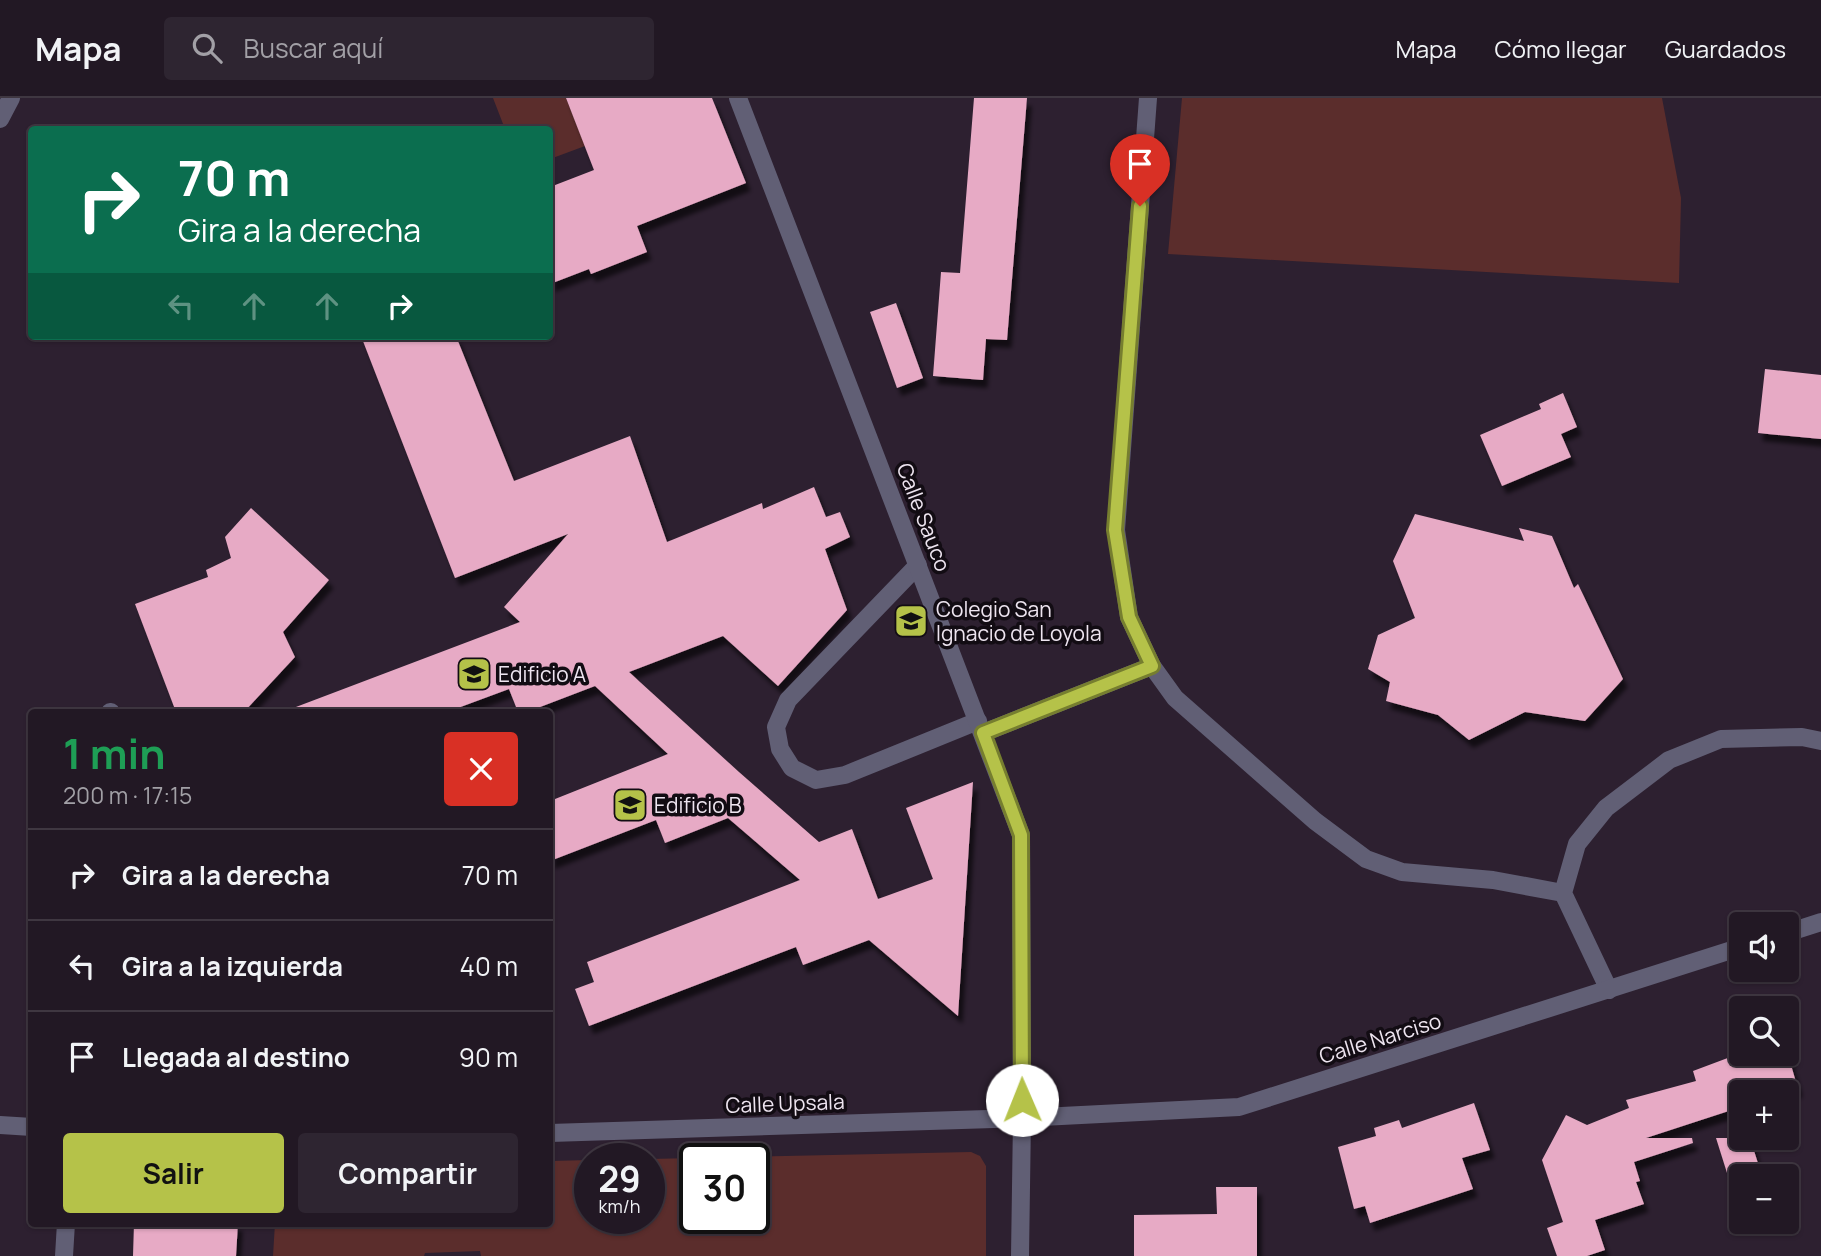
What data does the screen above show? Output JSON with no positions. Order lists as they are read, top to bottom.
{
  "streets": {
    "street": ["Calle Sauco", "Calle Narciso", "Calle Upsala"]
  },
  "crossings": [
    ["Calle Sauco", "Calle Narciso"],
    ["Calle Sauco", "Calle Upsala"],
    ["Calle Narciso", "Calle Upsala"]
  ],
  "places": {
    "school or university": ["Colegio San Ignacio de Loyola", "Edificio A", "Edificio B"]
  },
  "page": {
    "header": "Mapa",
    "search": "Buscar aquí",
    "nav": ["Mapa", "Cómo llegar", "Guardados"],
    "turn": ["70 m", "Gira a la derecha"],
    "heading": ["1 min", "200 m · 17:15"],
    "list": [
      {
        "name": "Gira a la derecha",
        "value": "70 m"
      },
      {
        "name": "Gira a la izquierda",
        "value": "40 m"
      },
      {
        "name": "Llegada al destino",
        "value": "90 m"
      }
    ],
    "map_buttons": ["+", "−"],
    "buttons": ["Salir", "Compartir"],
    "speed": "29 km/h",
    "limit": "30"
  }
}
